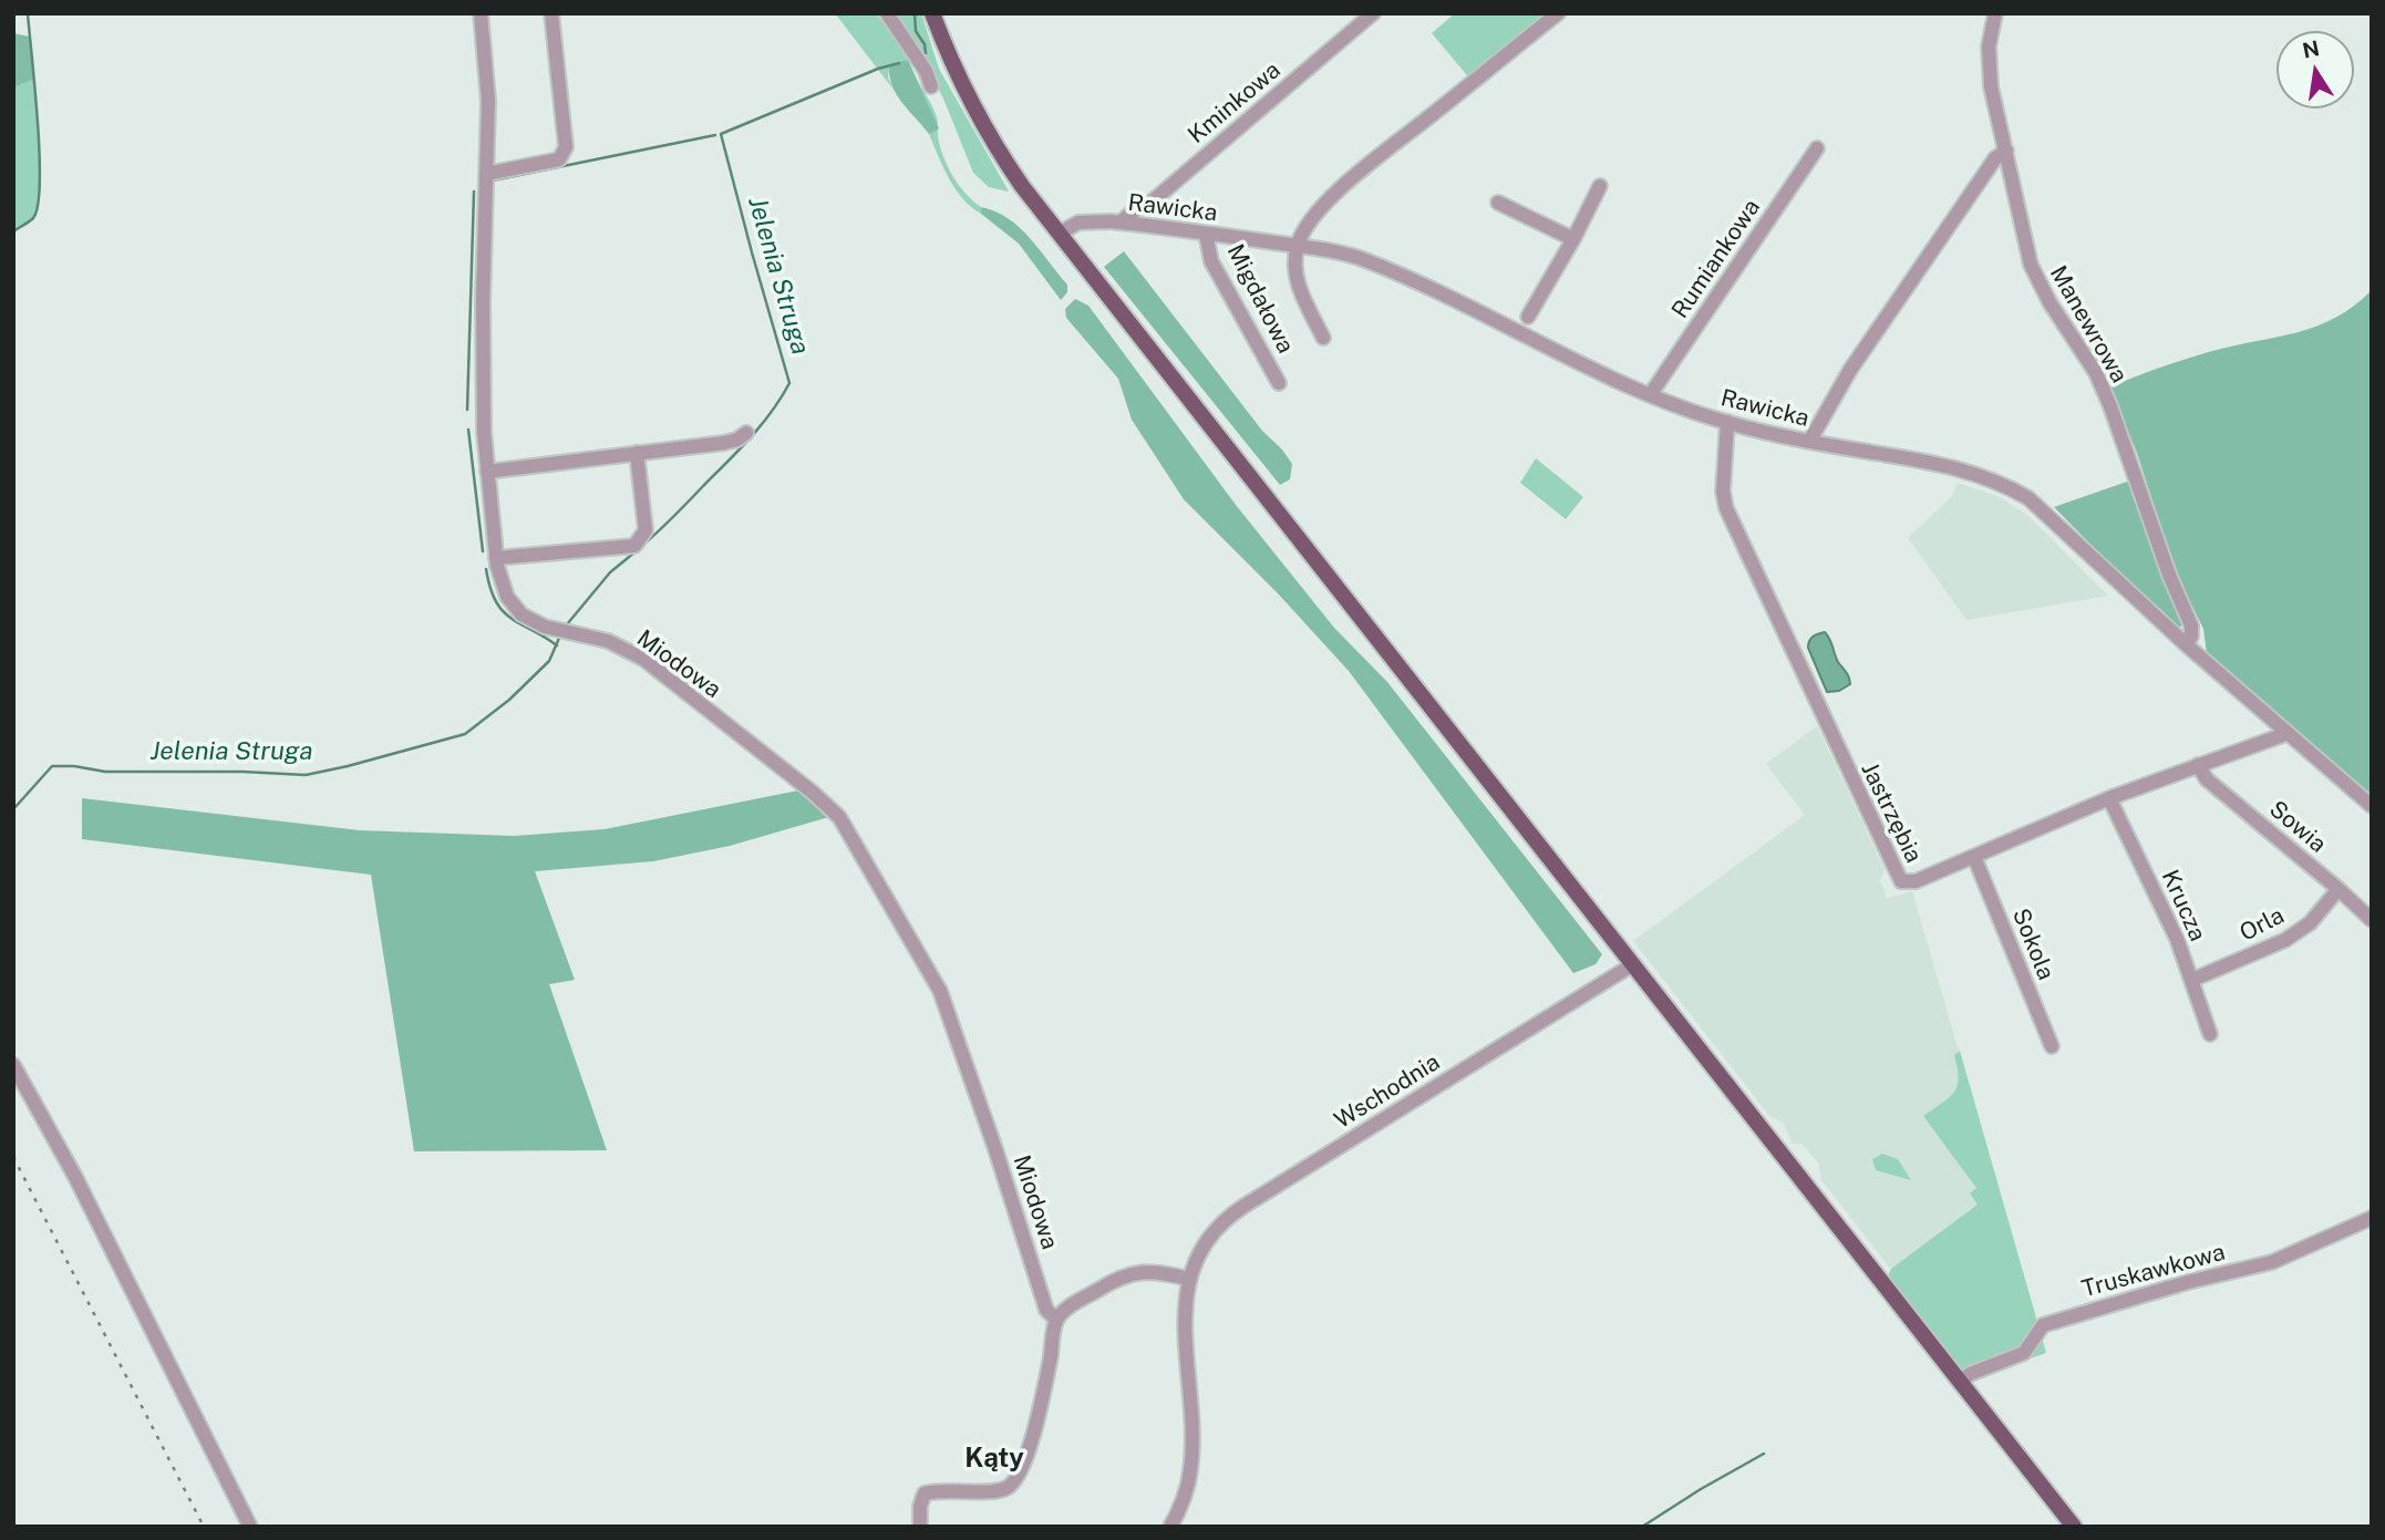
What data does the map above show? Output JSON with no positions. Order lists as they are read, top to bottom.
{
  "streets": {
    "street": [
      "Kminkowa",
      "Rawicka",
      "Rumiankowa",
      "Migdałowa",
      "Manewrowa",
      "Miodowa",
      "Jastrzębia",
      "Sowia",
      "Krucza",
      "Orla",
      "Sokola",
      "Wschodnia",
      "Truskawkowa"
    ]
  },
  "crossings": [
    ["Kminkowa", "Rawicka"],
    ["Rawicka", "Rumiankowa"],
    ["Rawicka", "Migdałowa"],
    ["Rawicka", "Manewrowa"],
    ["Rawicka", "Jastrzębia"],
    ["Jastrzębia", "Sowia"],
    ["Jastrzębia", "Krucza"],
    ["Jastrzębia", "Sokola"],
    ["Sowia", "Orla"],
    ["Krucza", "Orla"]
  ],
  "districts": ["Kąty"],
  "water": ["Jelenia Struga"],
  "north": "top"
}
